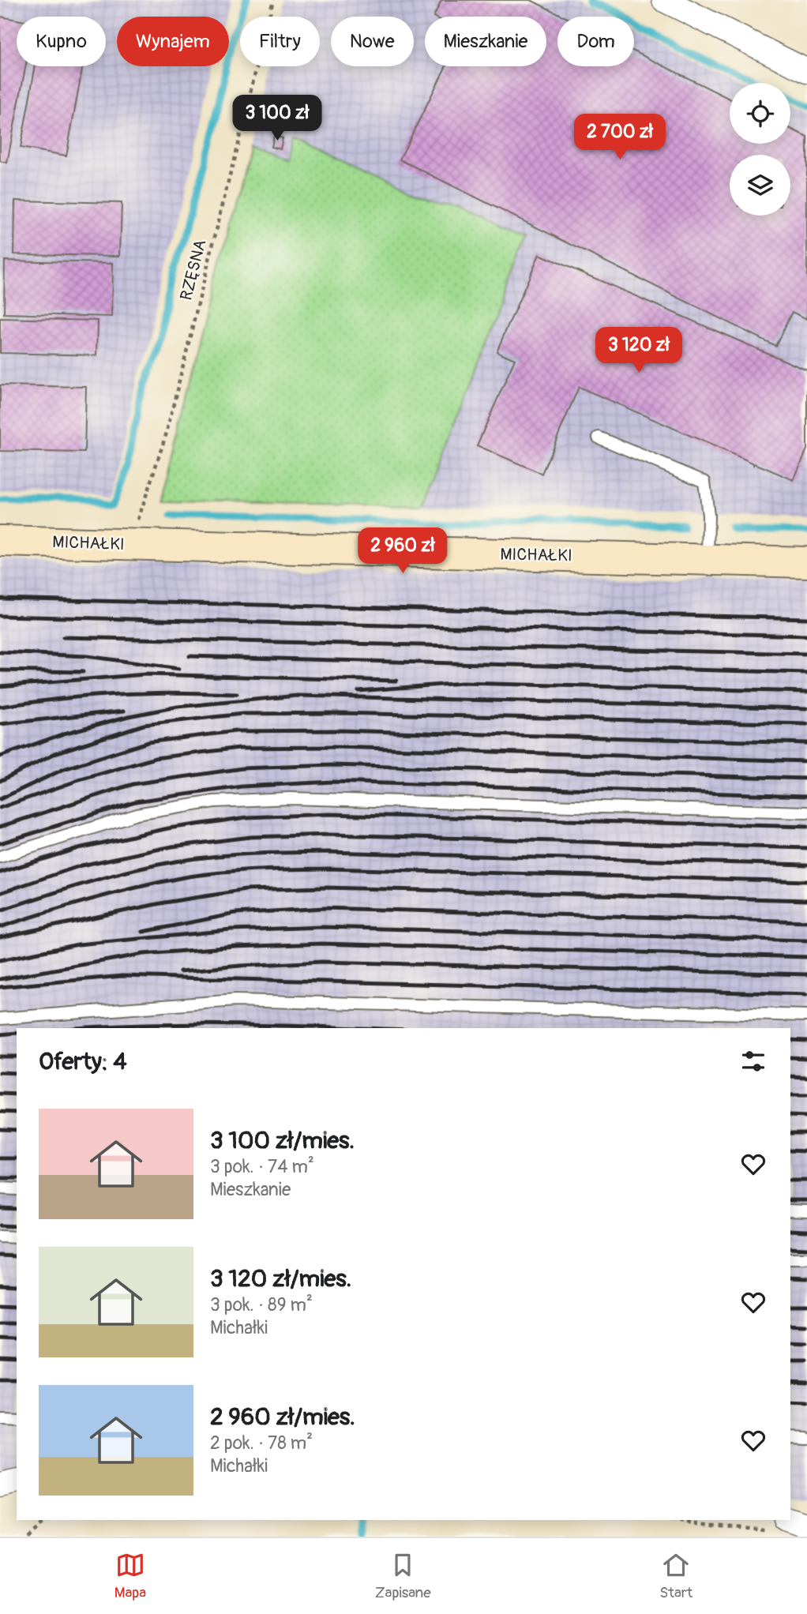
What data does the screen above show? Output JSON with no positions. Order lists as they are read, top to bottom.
{
  "streets": {
    "street": ["MICHAŁKI"],
    "path": ["RZĘSNA"]
  },
  "crossings": [
    ["RZĘSNA", "MICHAŁKI"]
  ],
  "page": {
    "chip": [
      "Kupno",
      "Wynajem",
      "Filtry",
      "Nowe",
      "Mieszkanie",
      "Dom"
    ],
    "price": [
      "3 100 zł",
      "2 700 zł",
      "3 120 zł",
      "2 960 zł"
    ],
    "heading": "Oferty: 4",
    "list": [
      {
        "name": "3 100 zł/mies.",
        "note": "3 pok. · 74 m² · Mieszkanie"
      },
      {
        "name": "3 120 zł/mies.",
        "note": "3 pok. · 89 m² · Michałki"
      },
      {
        "name": "2 960 zł/mies.",
        "note": "2 pok. · 78 m² · Michałki"
      }
    ],
    "tabs": ["Mapa", "Zapisane", "Start"]
  }
}
